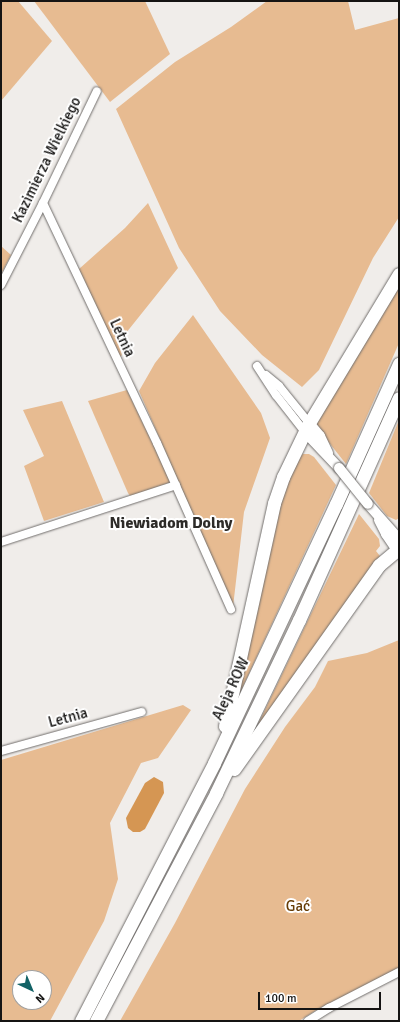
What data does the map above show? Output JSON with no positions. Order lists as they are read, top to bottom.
{
  "streets": {
    "main road": ["Aleja ROW"],
    "street": ["Kazimierza Wielkiego", "Letnia"]
  },
  "crossings": [
    ["Kazimierza Wielkiego", "Letnia"]
  ],
  "districts": ["Niewiadom Dolny"],
  "parks": ["Gać"],
  "scale_bar": "100 m",
  "north": "bottom right"
}
